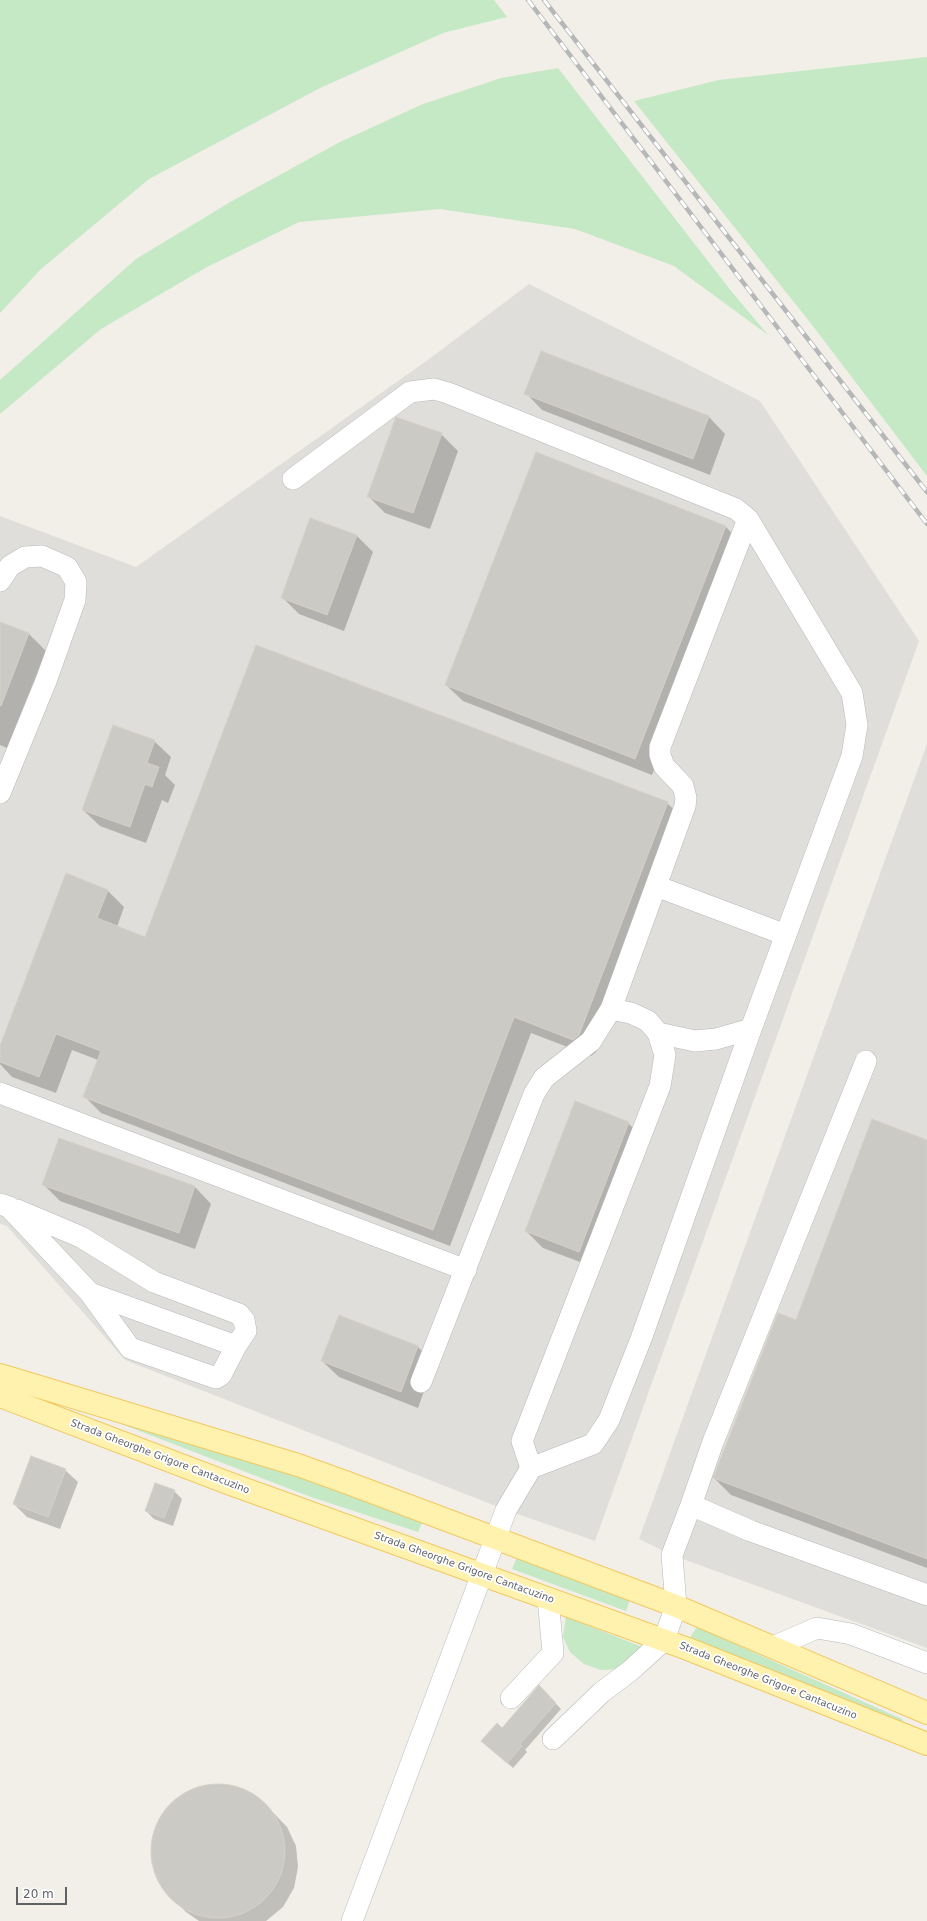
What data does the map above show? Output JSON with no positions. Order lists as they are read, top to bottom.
{
  "streets": {
    "main road": ["Strada Gheorghe Grigore Cantacuzino"]
  },
  "scale_bar": "20 m"
}
